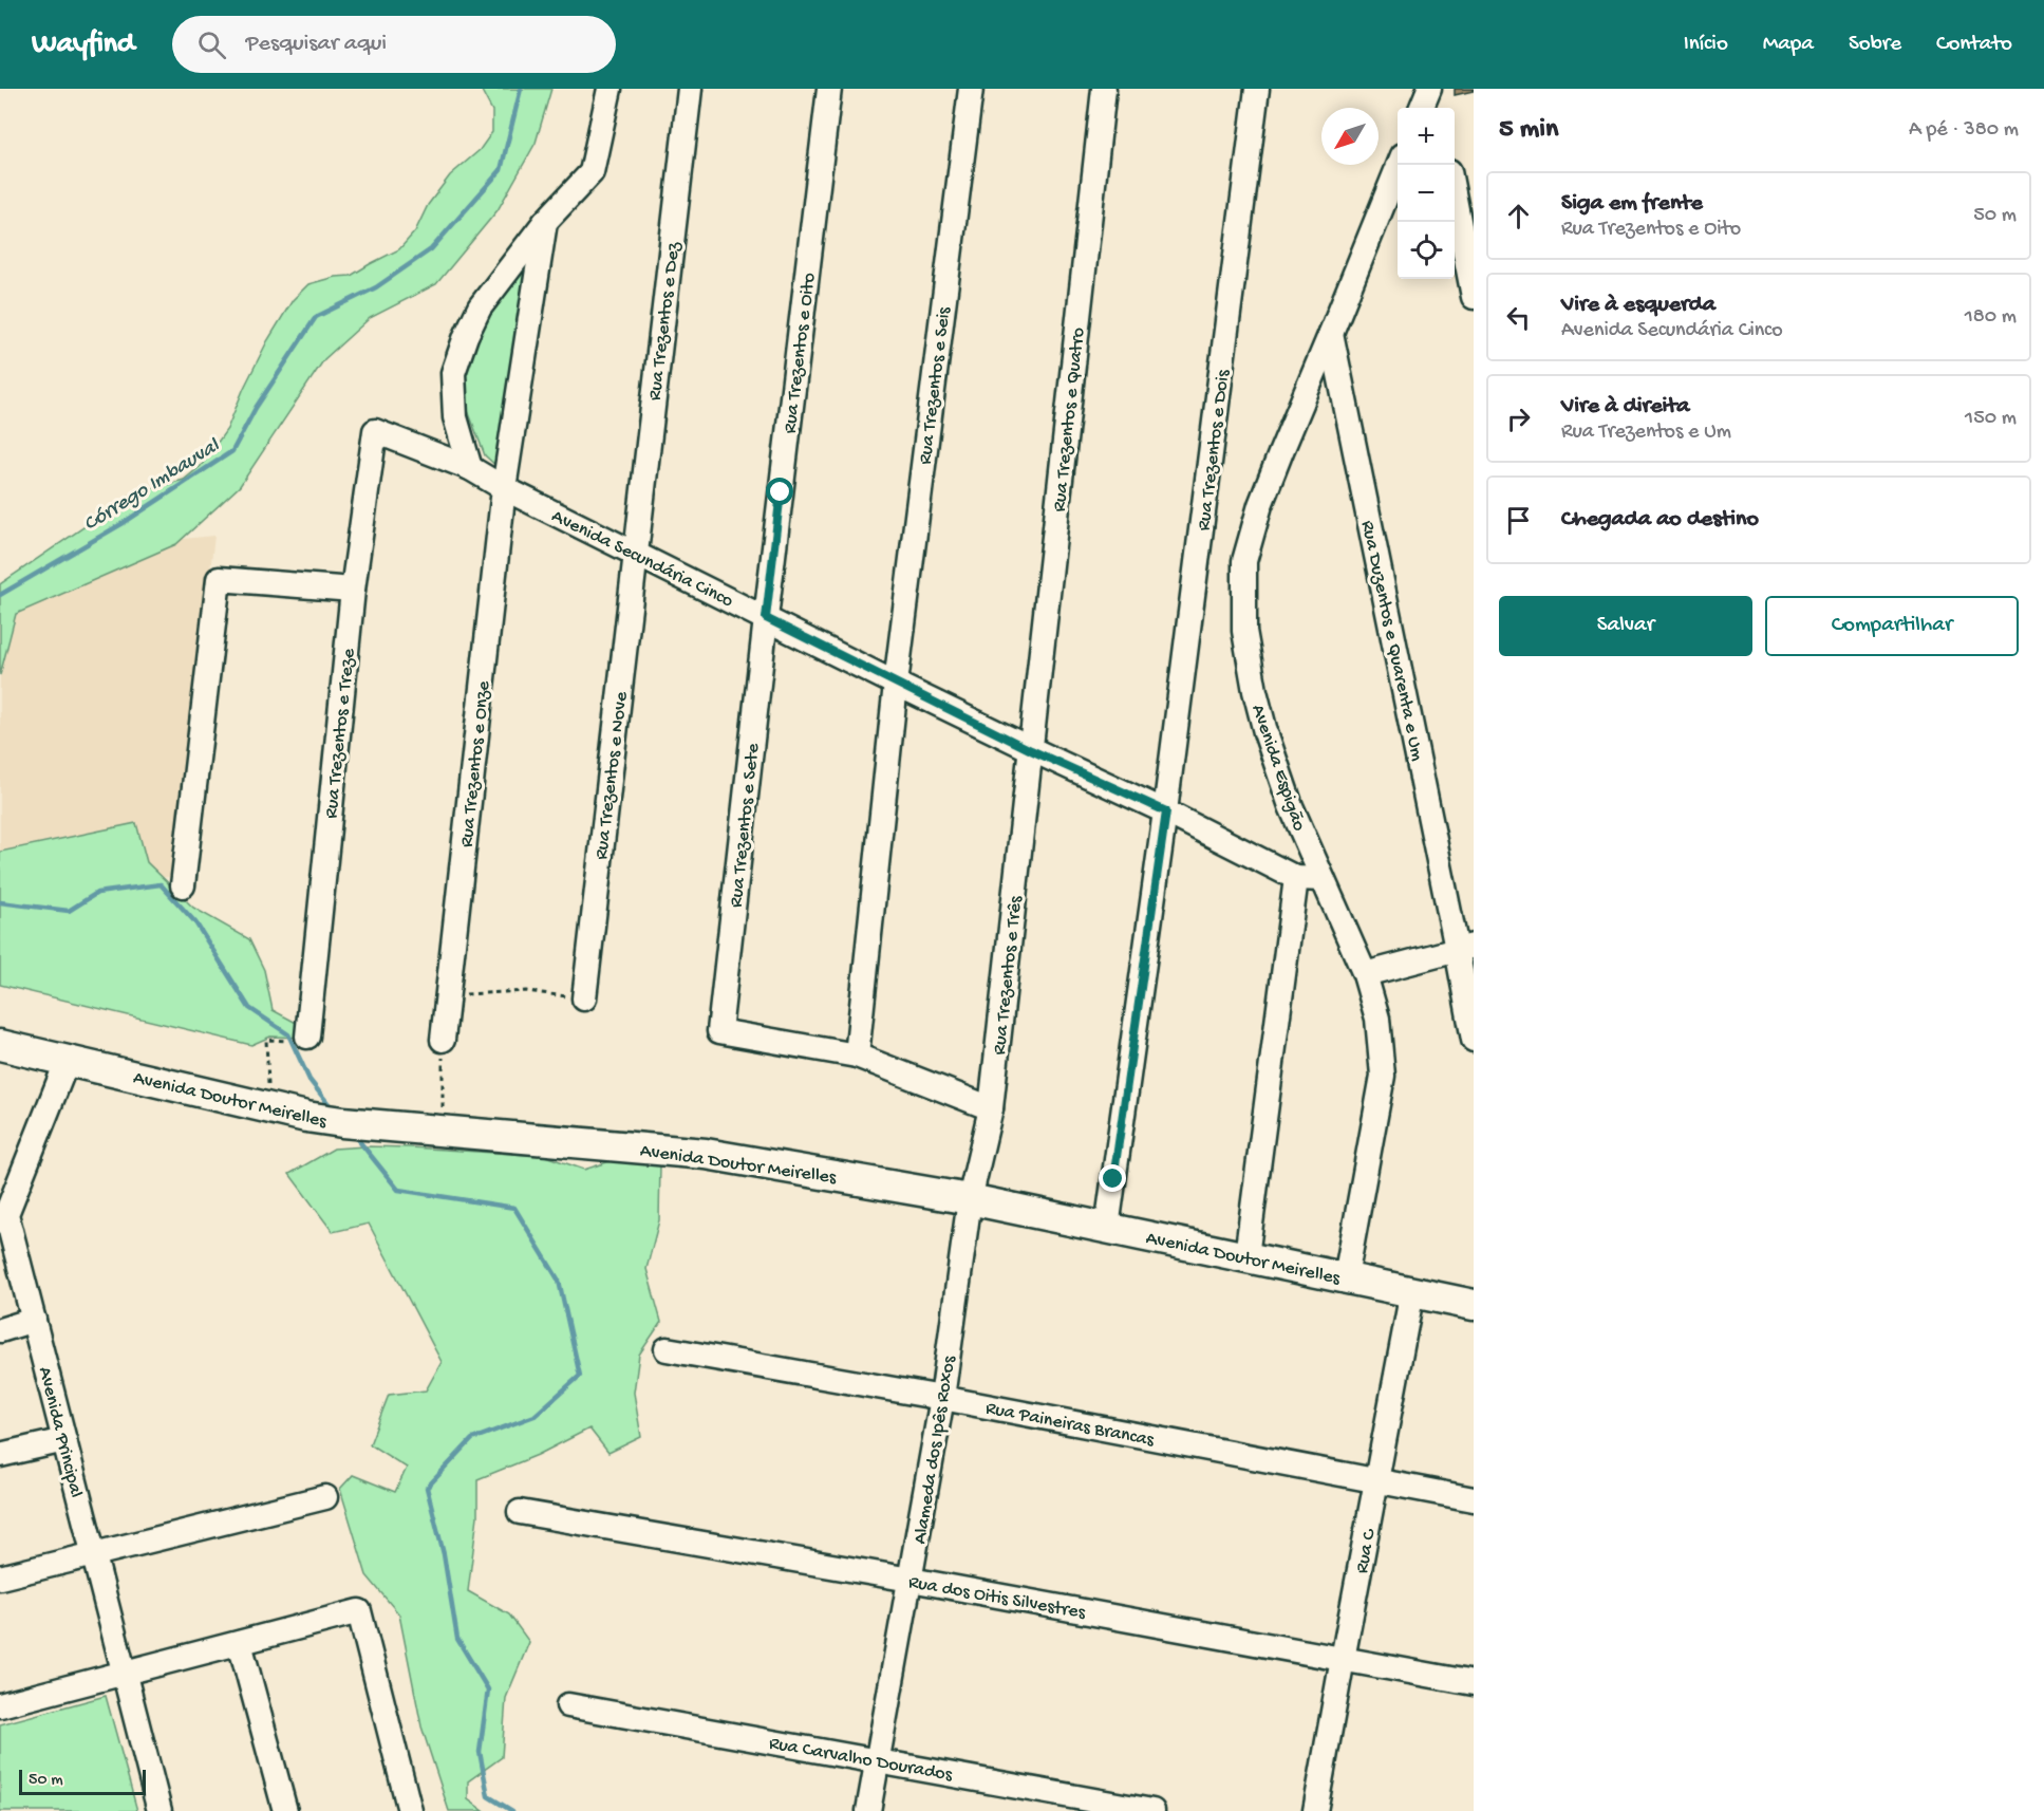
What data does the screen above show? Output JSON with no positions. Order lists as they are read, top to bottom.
{
  "streets": {
    "main road": ["Avenida Doutor Meirelles"],
    "street": [
      "Rua Trezentos e Dez",
      "Rua Trezentos e Oito",
      "Rua Trezentos e Seis",
      "Rua Trezentos e Quatro",
      "Rua Trezentos e Dois",
      "Avenida Secundária Cinco",
      "Rua Duzentos e Quarenta e Um",
      "Rua Trezentos e Treze",
      "Rua Trezentos e Onze",
      "Avenida Espigão",
      "Rua Trezentos e Nove",
      "Rua Trezentos e Sete",
      "Rua Trezentos e Três",
      "Rua Paineiras Brancas",
      "Avenida Principal",
      "Alameda dos Ipês Roxos",
      "Rua C",
      "Rua dos Oitis Silvestres",
      "Rua Carvalho Dourados"
    ]
  },
  "crossings": [
    ["Rua Trezentos e Dez", "Avenida Secundária Cinco"],
    ["Rua Trezentos e Dez", "Rua Trezentos e Nove"],
    ["Rua Trezentos e Oito", "Avenida Secundária Cinco"],
    ["Rua Trezentos e Oito", "Rua Trezentos e Sete"],
    ["Rua Trezentos e Seis", "Avenida Secundária Cinco"],
    ["Rua Trezentos e Seis", "Rua Trezentos e Sete"],
    ["Rua Trezentos e Quatro", "Avenida Secundária Cinco"],
    ["Rua Trezentos e Quatro", "Rua Trezentos e Três"],
    ["Rua Trezentos e Dois", "Avenida Secundária Cinco"],
    ["Rua Trezentos e Dois", "Avenida Doutor Meirelles"],
    ["Avenida Secundária Cinco", "Rua Trezentos e Treze"],
    ["Avenida Secundária Cinco", "Rua Trezentos e Onze"],
    ["Avenida Secundária Cinco", "Avenida Espigão"],
    ["Avenida Secundária Cinco", "Rua Trezentos e Nove"],
    ["Avenida Secundária Cinco", "Rua Trezentos e Sete"],
    ["Avenida Secundária Cinco", "Rua Trezentos e Três"],
    ["Rua Duzentos e Quarenta e Um", "Avenida Espigão"],
    ["Avenida Espigão", "Avenida Doutor Meirelles"],
    ["Rua Trezentos e Três", "Avenida Doutor Meirelles"],
    ["Rua Trezentos e Três", "Alameda dos Ipês Roxos"],
    ["Avenida Doutor Meirelles", "Avenida Principal"],
    ["Avenida Doutor Meirelles", "Alameda dos Ipês Roxos"],
    ["Avenida Doutor Meirelles", "Rua C"],
    ["Rua Paineiras Brancas", "Alameda dos Ipês Roxos"],
    ["Rua Paineiras Brancas", "Rua C"],
    ["Alameda dos Ipês Roxos", "Rua dos Oitis Silvestres"],
    ["Alameda dos Ipês Roxos", "Rua Carvalho Dourados"],
    ["Rua C", "Rua dos Oitis Silvestres"]
  ],
  "water": ["Córrego Imbauval"],
  "scale_bar": "50 m",
  "north": "bottom left",
  "page": {
    "header": "Wayfind",
    "search": "Pesquisar aqui",
    "nav": [
      "Início",
      "Mapa",
      "Sobre",
      "Contato"
    ],
    "heading": ["5 min", "A pé · 380 m"],
    "map_buttons": ["+", "−"],
    "list": [
      ["Siga em frente", "Rua Trezentos e Oito", "50 m"],
      ["Vire à esquerda", "Avenida Secundária Cinco", "180 m"],
      ["Vire à direita", "Rua Trezentos e Um", "150 m"],
      "Chegada ao destino"
    ],
    "buttons": ["Salvar", "Compartilhar"],
    "scale": "50 m"
  }
}
